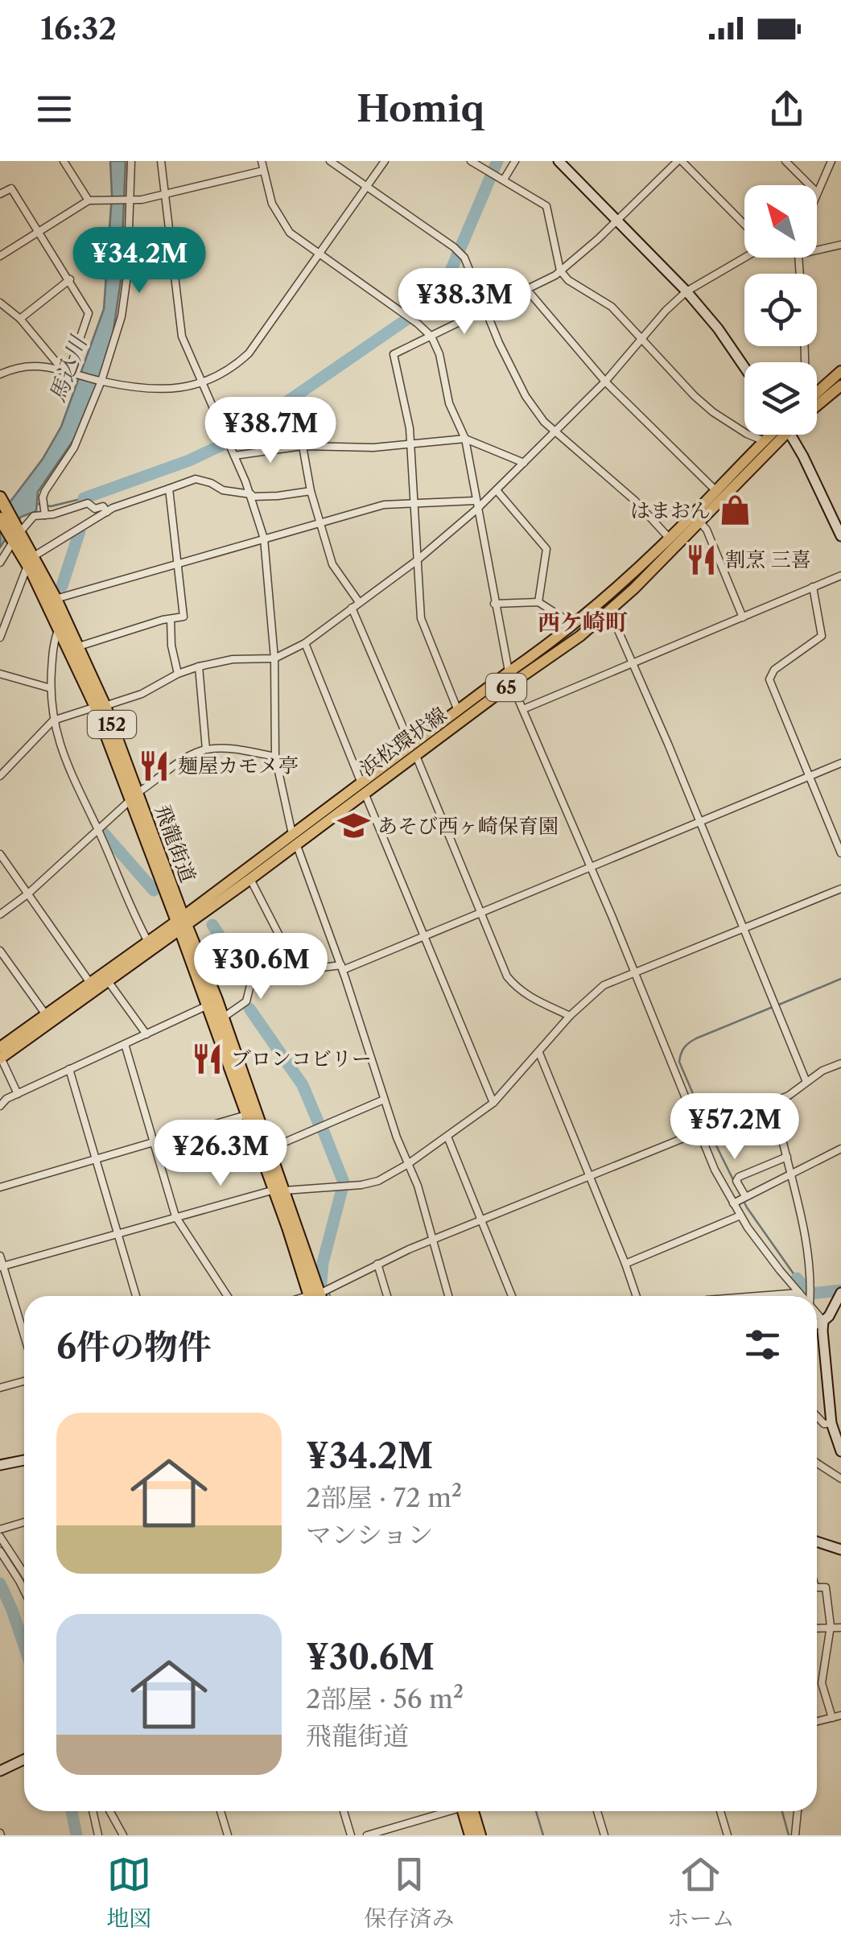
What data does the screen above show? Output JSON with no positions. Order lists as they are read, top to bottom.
{
  "streets": {
    "highway": ["152", "飛龍街道"],
    "main road": ["65", "浜松環状線"]
  },
  "crossings": [
    ["浜松環状線", "飛龍街道"]
  ],
  "districts": ["西ケ崎町"],
  "water": ["馬込川"],
  "places": {
    "shop": ["はまおん"],
    "restaurant": ["割烹 三喜", "麺屋カモメ亭", "ブロンコビリー"],
    "school or university": ["あそび西ヶ崎保育園"]
  },
  "north": "top left",
  "page": {
    "status": "16:32",
    "header": "Homiq",
    "price": [
      "¥34.2M",
      "¥38.3M",
      "¥38.7M",
      "¥30.6M",
      "¥57.2M",
      "¥26.3M"
    ],
    "heading": "6件の物件",
    "list": [
      {
        "name": "¥34.2M",
        "note": "2部屋 · 72 m² · マンション"
      },
      {
        "name": "¥30.6M",
        "note": "2部屋 · 56 m² · 飛龍街道"
      }
    ],
    "tabs": ["地図", "保存済み", "ホーム"]
  }
}
